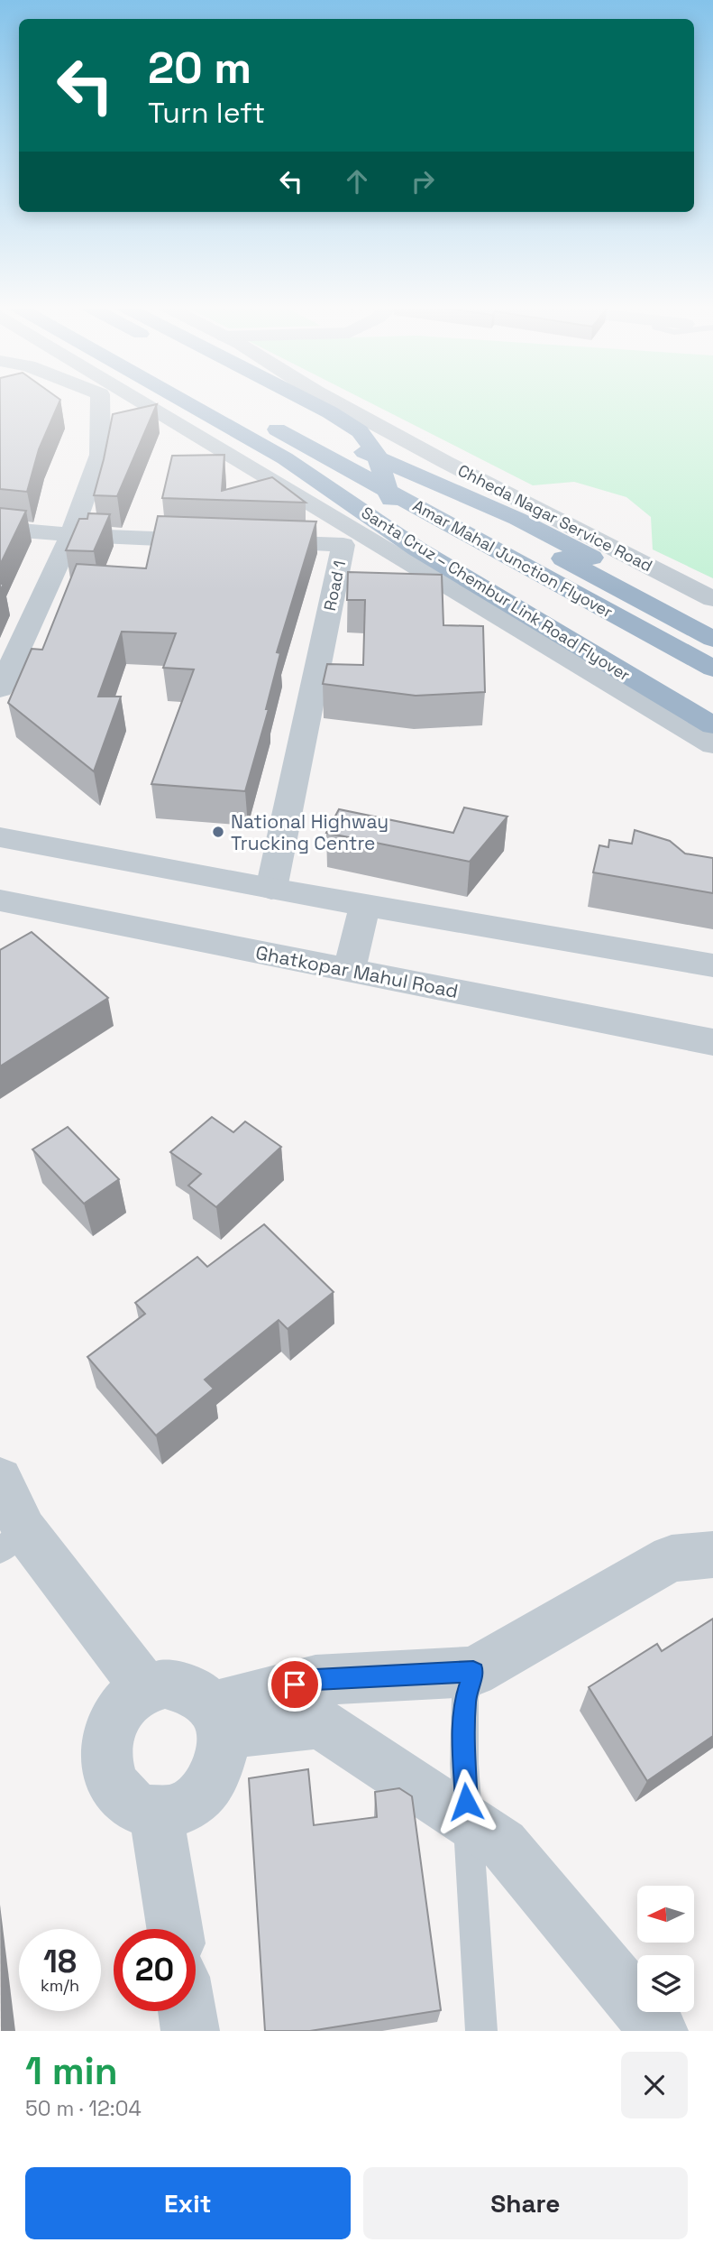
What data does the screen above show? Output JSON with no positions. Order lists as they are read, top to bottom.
{
  "streets": {
    "highway": ["Amar Mahal Junction Flyover", "Santa Cruz – Chembur Link Road Flyover"],
    "street": ["Chheda Nagar Service Road", "Road 1", "Ghatkopar Mahul Road"]
  },
  "places": ["National Highway Trucking Centre"],
  "north": "left",
  "page": {
    "turn": ["20 m", "Turn left"],
    "speed": "18 km/h",
    "limit": "20",
    "heading": ["1 min", "50 m · 12:04"],
    "buttons": ["Exit", "Share"]
  }
}
